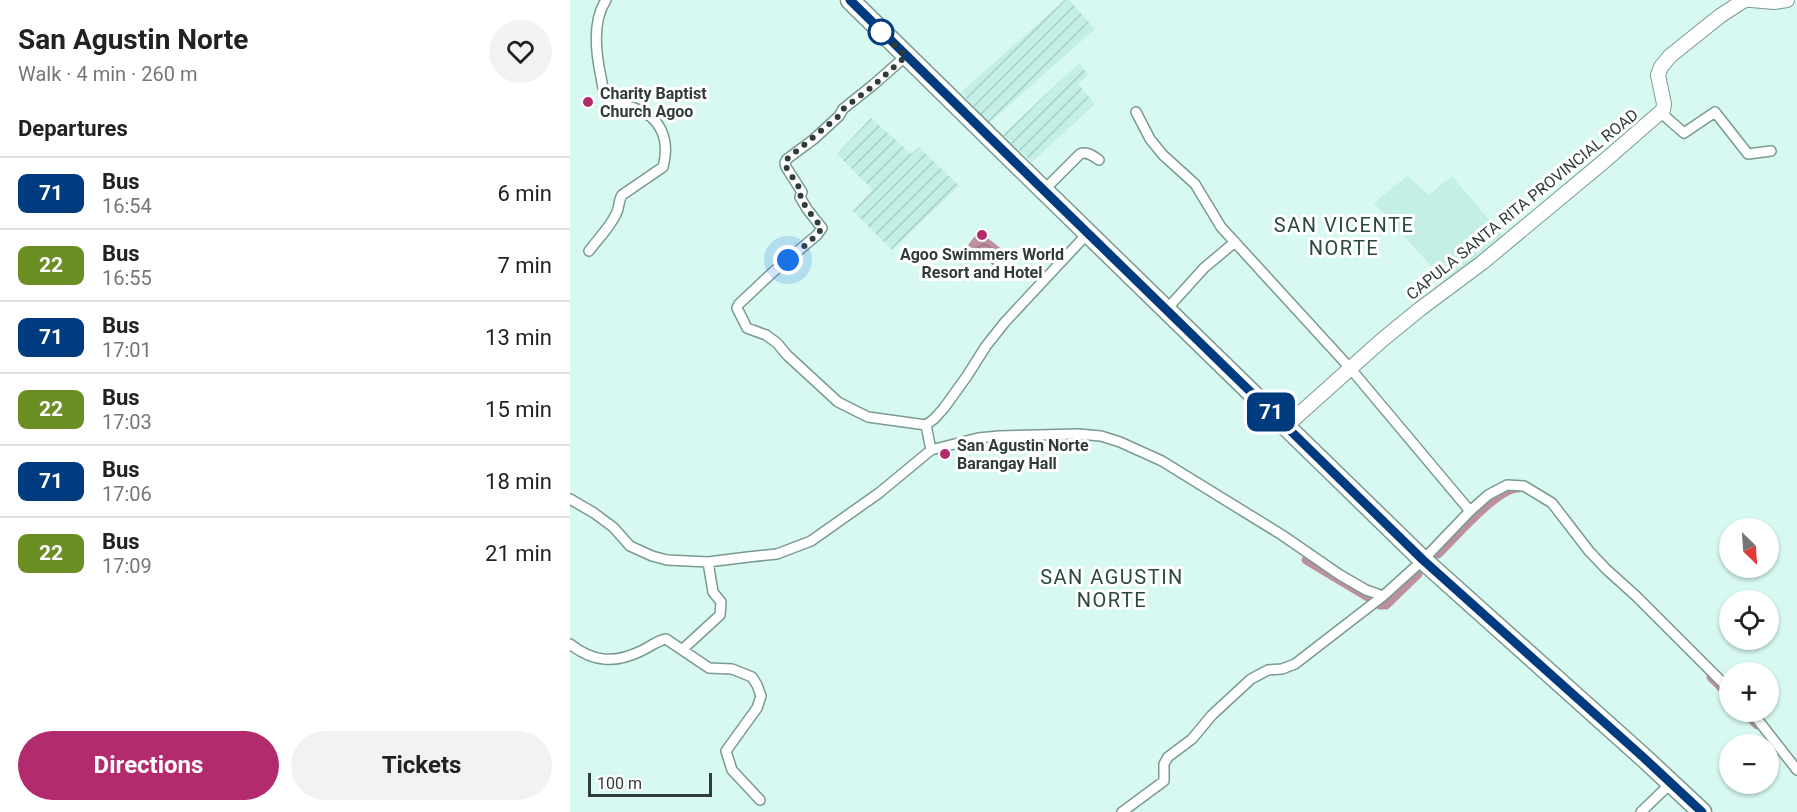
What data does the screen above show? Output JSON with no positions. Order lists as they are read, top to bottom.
{
  "streets": {
    "street": ["CAPULA SANTA RITA PROVINCIAL ROAD"]
  },
  "districts": ["SAN VICENTE NORTE", "SAN AGUSTIN NORTE"],
  "places": ["Charity Baptist Church Agoo", "Agoo Swimmers World Resort and Hotel", "San Agustin Norte Barangay Hall"],
  "lines": ["bus line 71"],
  "scale_bar": "100 m",
  "north": "bottom right",
  "page": {
    "heading": [
      ["San Agustin Norte", "Walk · 4 min · 260 m"],
      "Departures"
    ],
    "on_map": "71",
    "list": [
      {
        "mark": "71",
        "name": "Bus",
        "note": "16:54",
        "value": "6 min"
      },
      {
        "mark": "22",
        "name": "Bus",
        "note": "16:55",
        "value": "7 min"
      },
      {
        "mark": "71",
        "name": "Bus",
        "note": "17:01",
        "value": "13 min"
      },
      {
        "mark": "22",
        "name": "Bus",
        "note": "17:03",
        "value": "15 min"
      },
      {
        "mark": "71",
        "name": "Bus",
        "note": "17:06",
        "value": "18 min"
      },
      {
        "mark": "22",
        "name": "Bus",
        "note": "17:09",
        "value": "21 min"
      }
    ],
    "map_buttons": ["+", "−"],
    "buttons": ["Directions", "Tickets"],
    "scale": "100 m"
  }
}
